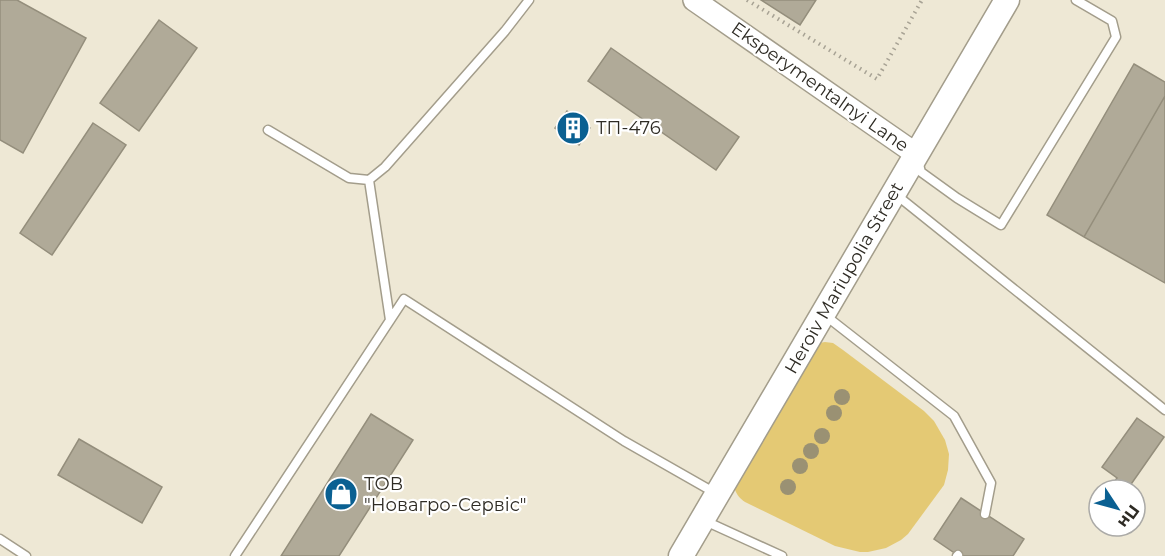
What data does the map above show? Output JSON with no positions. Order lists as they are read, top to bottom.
{
  "streets": {
    "main road": ["Heroiv Mariupolia Street"],
    "street": ["Eksperymentalnyi Lane"]
  },
  "crossings": [
    ["Eksperymentalnyi Lane", "Heroiv Mariupolia Street"]
  ],
  "places": {
    "building": ["ТП-476"],
    "shop": ["ТОВ \"Новагро-Сервіс\""]
  },
  "north": "bottom right"
}
